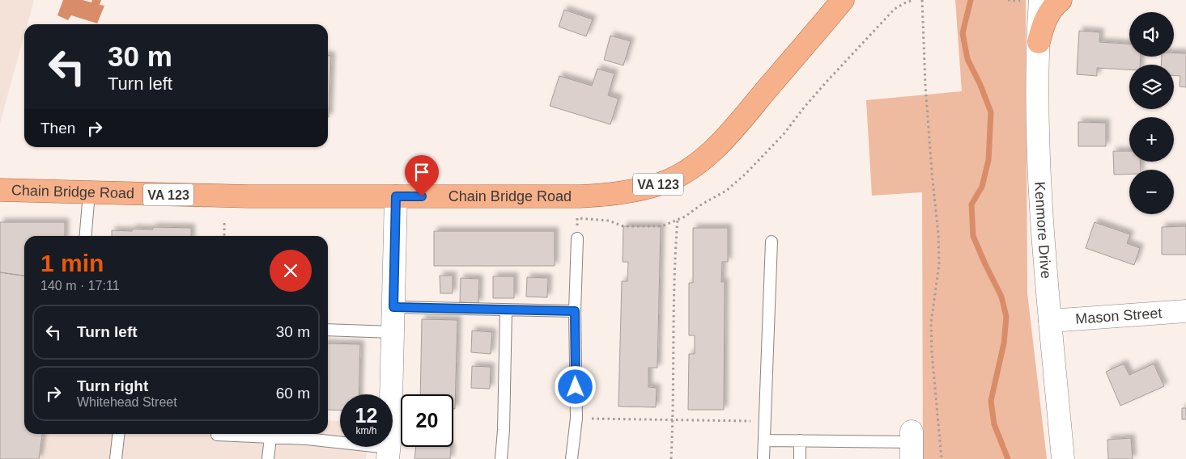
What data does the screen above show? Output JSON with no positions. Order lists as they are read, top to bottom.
{
  "streets": {
    "main road": ["VA 123", "Chain Bridge Road"],
    "street": ["Kenmore Drive", "Mason Street"]
  },
  "crossings": [
    ["Kenmore Drive", "Mason Street"]
  ],
  "page": {
    "map_buttons": ["+", "−"],
    "turn": ["30 m", "Turn left"],
    "then": "Then",
    "heading": ["1 min", "140 m · 17:11"],
    "list": [
      {
        "name": "Turn left",
        "value": "30 m"
      },
      {
        "name": "Turn right",
        "note": "Whitehead Street",
        "value": "60 m"
      }
    ],
    "speed": "12 km/h",
    "limit": "20"
  }
}
